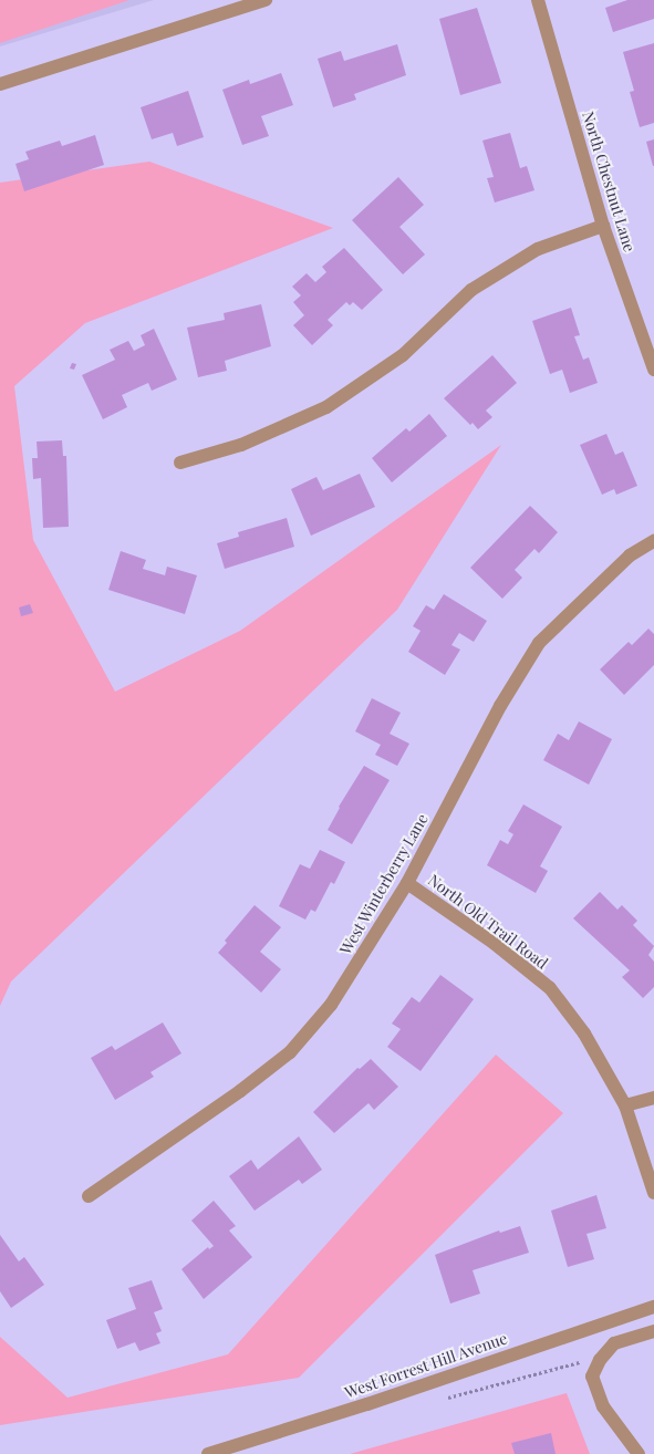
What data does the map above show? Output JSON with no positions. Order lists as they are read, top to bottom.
{
  "streets": {
    "street": [
      "North Chestnut Lane",
      "West Winterberry Lane",
      "North Old Trail Road",
      "West Forrest Hill Avenue"
    ]
  },
  "crossings": [
    ["West Winterberry Lane", "North Old Trail Road"]
  ]
}
